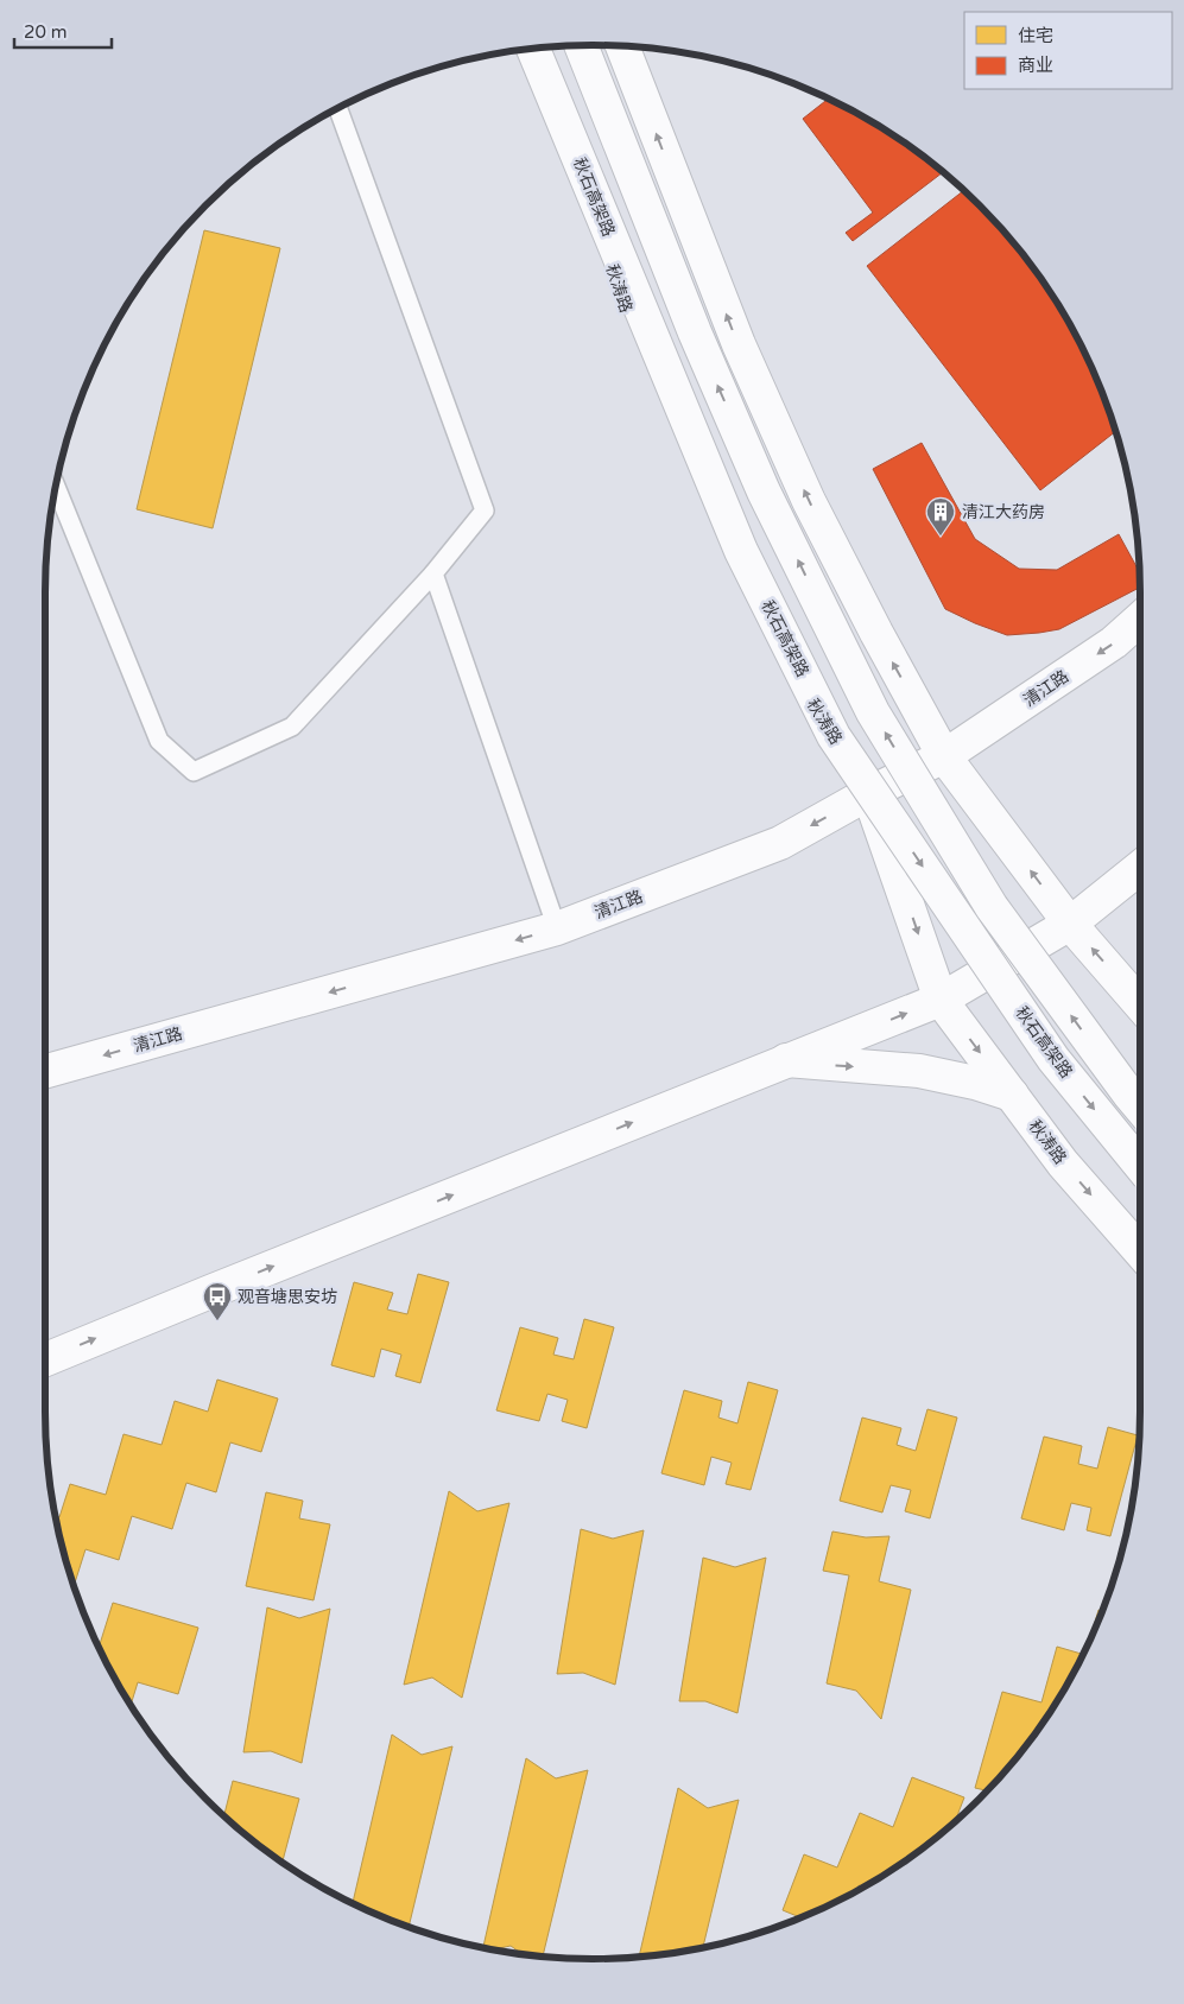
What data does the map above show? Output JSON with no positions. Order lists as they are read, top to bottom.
{
  "streets": {
    "main road": ["秋石高架路", "秋涛路", "清江路"]
  },
  "crossings": [
    ["秋涛路", "清江路"]
  ],
  "places": {
    "building": ["清江大药房"],
    "bus stop": ["观音塘思安坊"]
  },
  "legend": ["住宅", "商业"],
  "scale_bar": "20 m"
}
